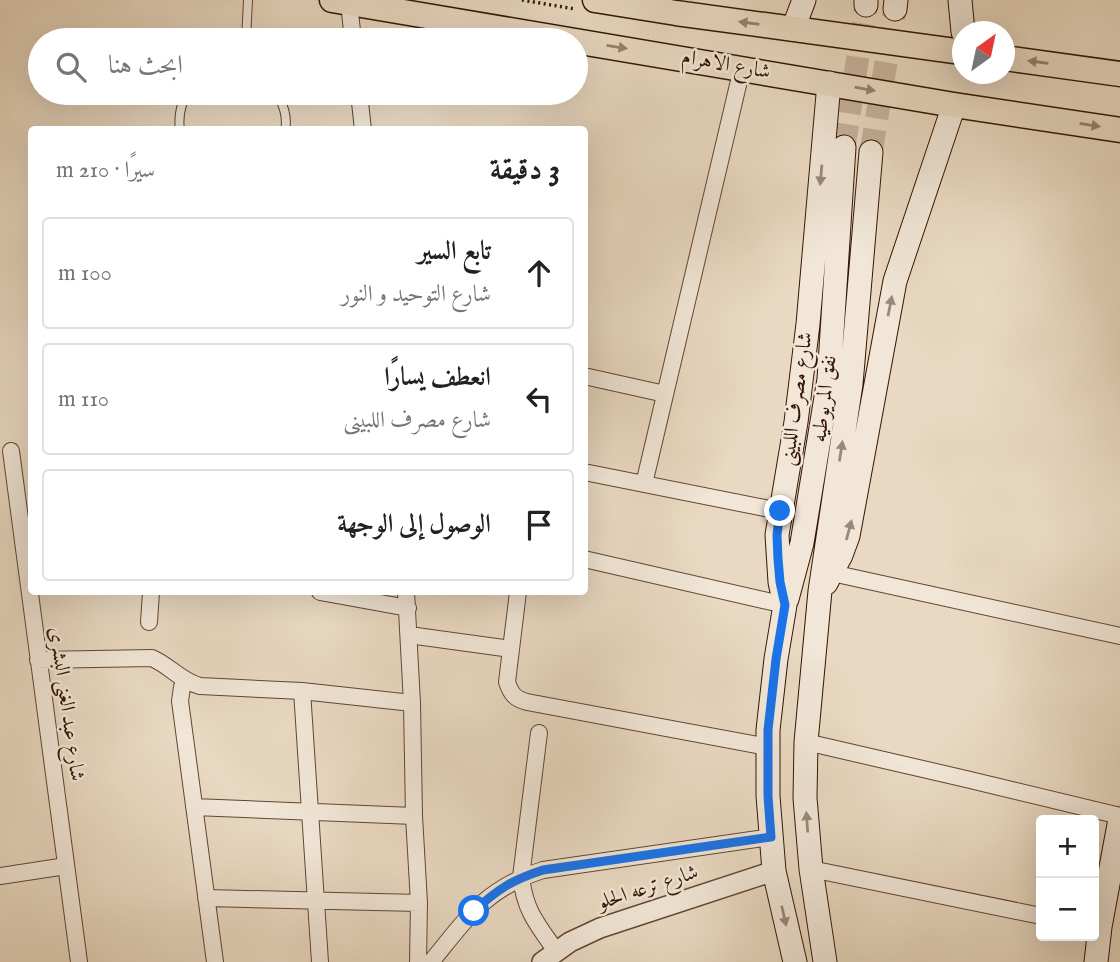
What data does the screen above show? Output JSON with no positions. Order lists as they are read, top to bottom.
{
  "streets": {
    "main road": ["شارع الاهرام", "شارع مصرف اللبينى", "نفق المريوطيه"],
    "street": ["شارع عبد الغنى البشرى", "شارع ترعه الحلو"]
  },
  "crossings": [
    ["شارع الاهرام", "شارع مصرف اللبينى"],
    ["شارع مصرف اللبينى", "نفق المريوطيه"],
    ["شارع مصرف اللبينى", "شارع ترعه الحلو"]
  ],
  "north": "top right",
  "page": {
    "search": "ابحث هنا",
    "heading": ["3 دقيقة", "سيرًا · 210 m"],
    "list": [
      ["تابع السير", "شارع التوحيد و النور", "100 m"],
      ["انعطف يسارًا", "شارع مصرف اللبينى", "110 m"],
      "الوصول إلى الوجهة"
    ],
    "map_buttons": ["+", "−"]
  }
}
